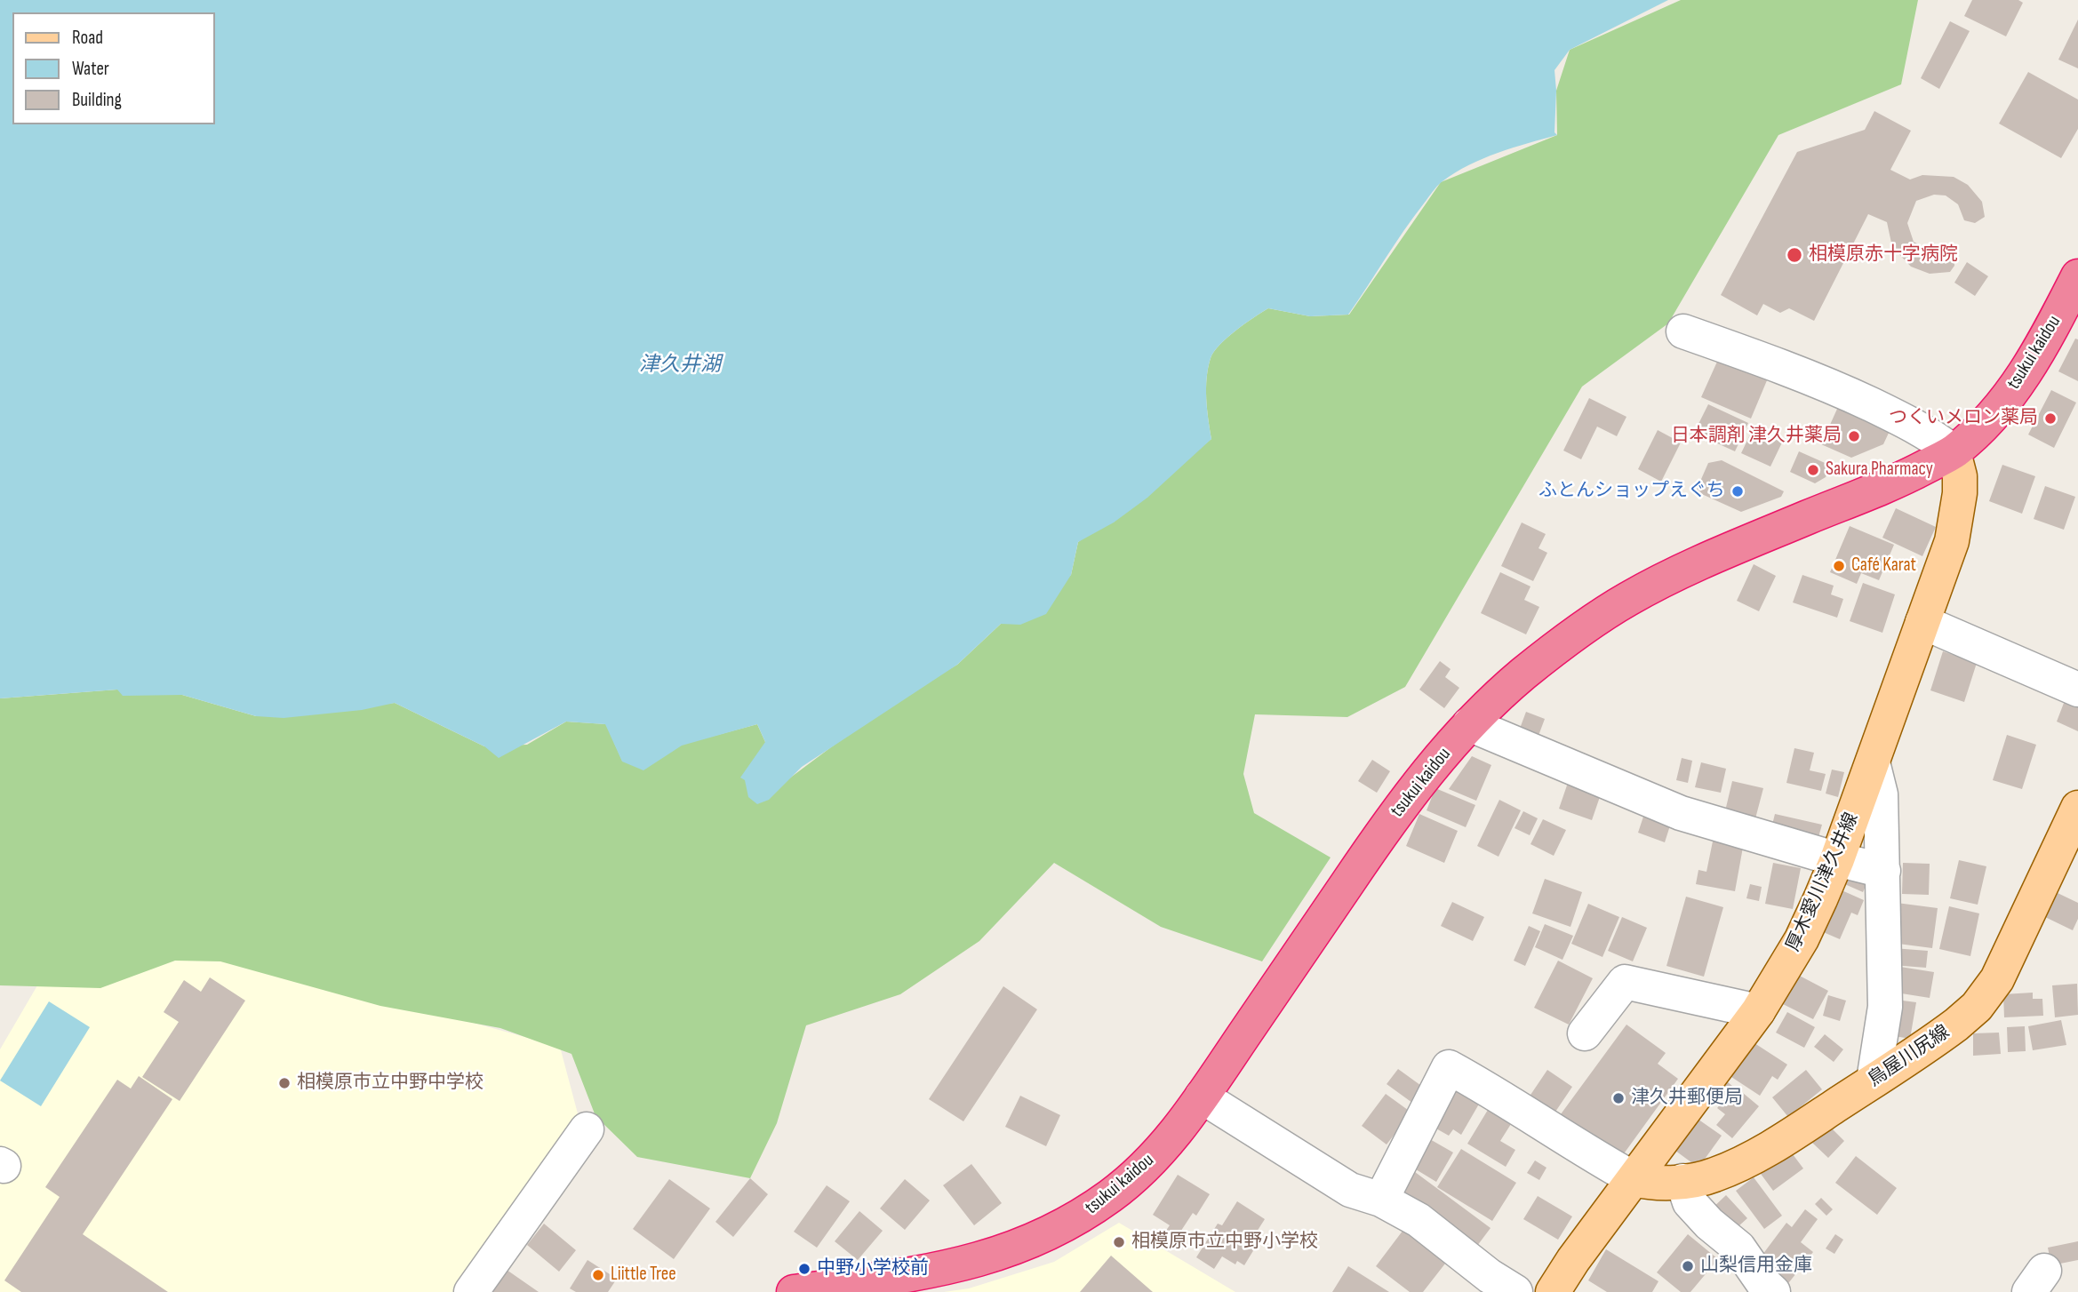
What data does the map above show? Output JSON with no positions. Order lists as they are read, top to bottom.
{
  "streets": {
    "highway": ["tsukui kaidou"],
    "main road": ["厚木愛川津久井線", "鳥屋川尻線"]
  },
  "crossings": [
    ["tsukui kaidou", "厚木愛川津久井線"],
    ["厚木愛川津久井線", "鳥屋川尻線"]
  ],
  "water": ["津久井湖"],
  "places": [
    "相模原赤十字病院",
    "つくいメロン薬局",
    "日本調剤 津久井薬局",
    "Sakura Pharmacy",
    "ふとんショップえぐち",
    "Café Karat",
    "相模原市立中野中学校",
    "津久井郵便局",
    "相模原市立中野小学校",
    "山梨信用金庫",
    "中野小学校前",
    "Liittle Tree"
  ],
  "legend": ["Road", "Water", "Building"]
}
